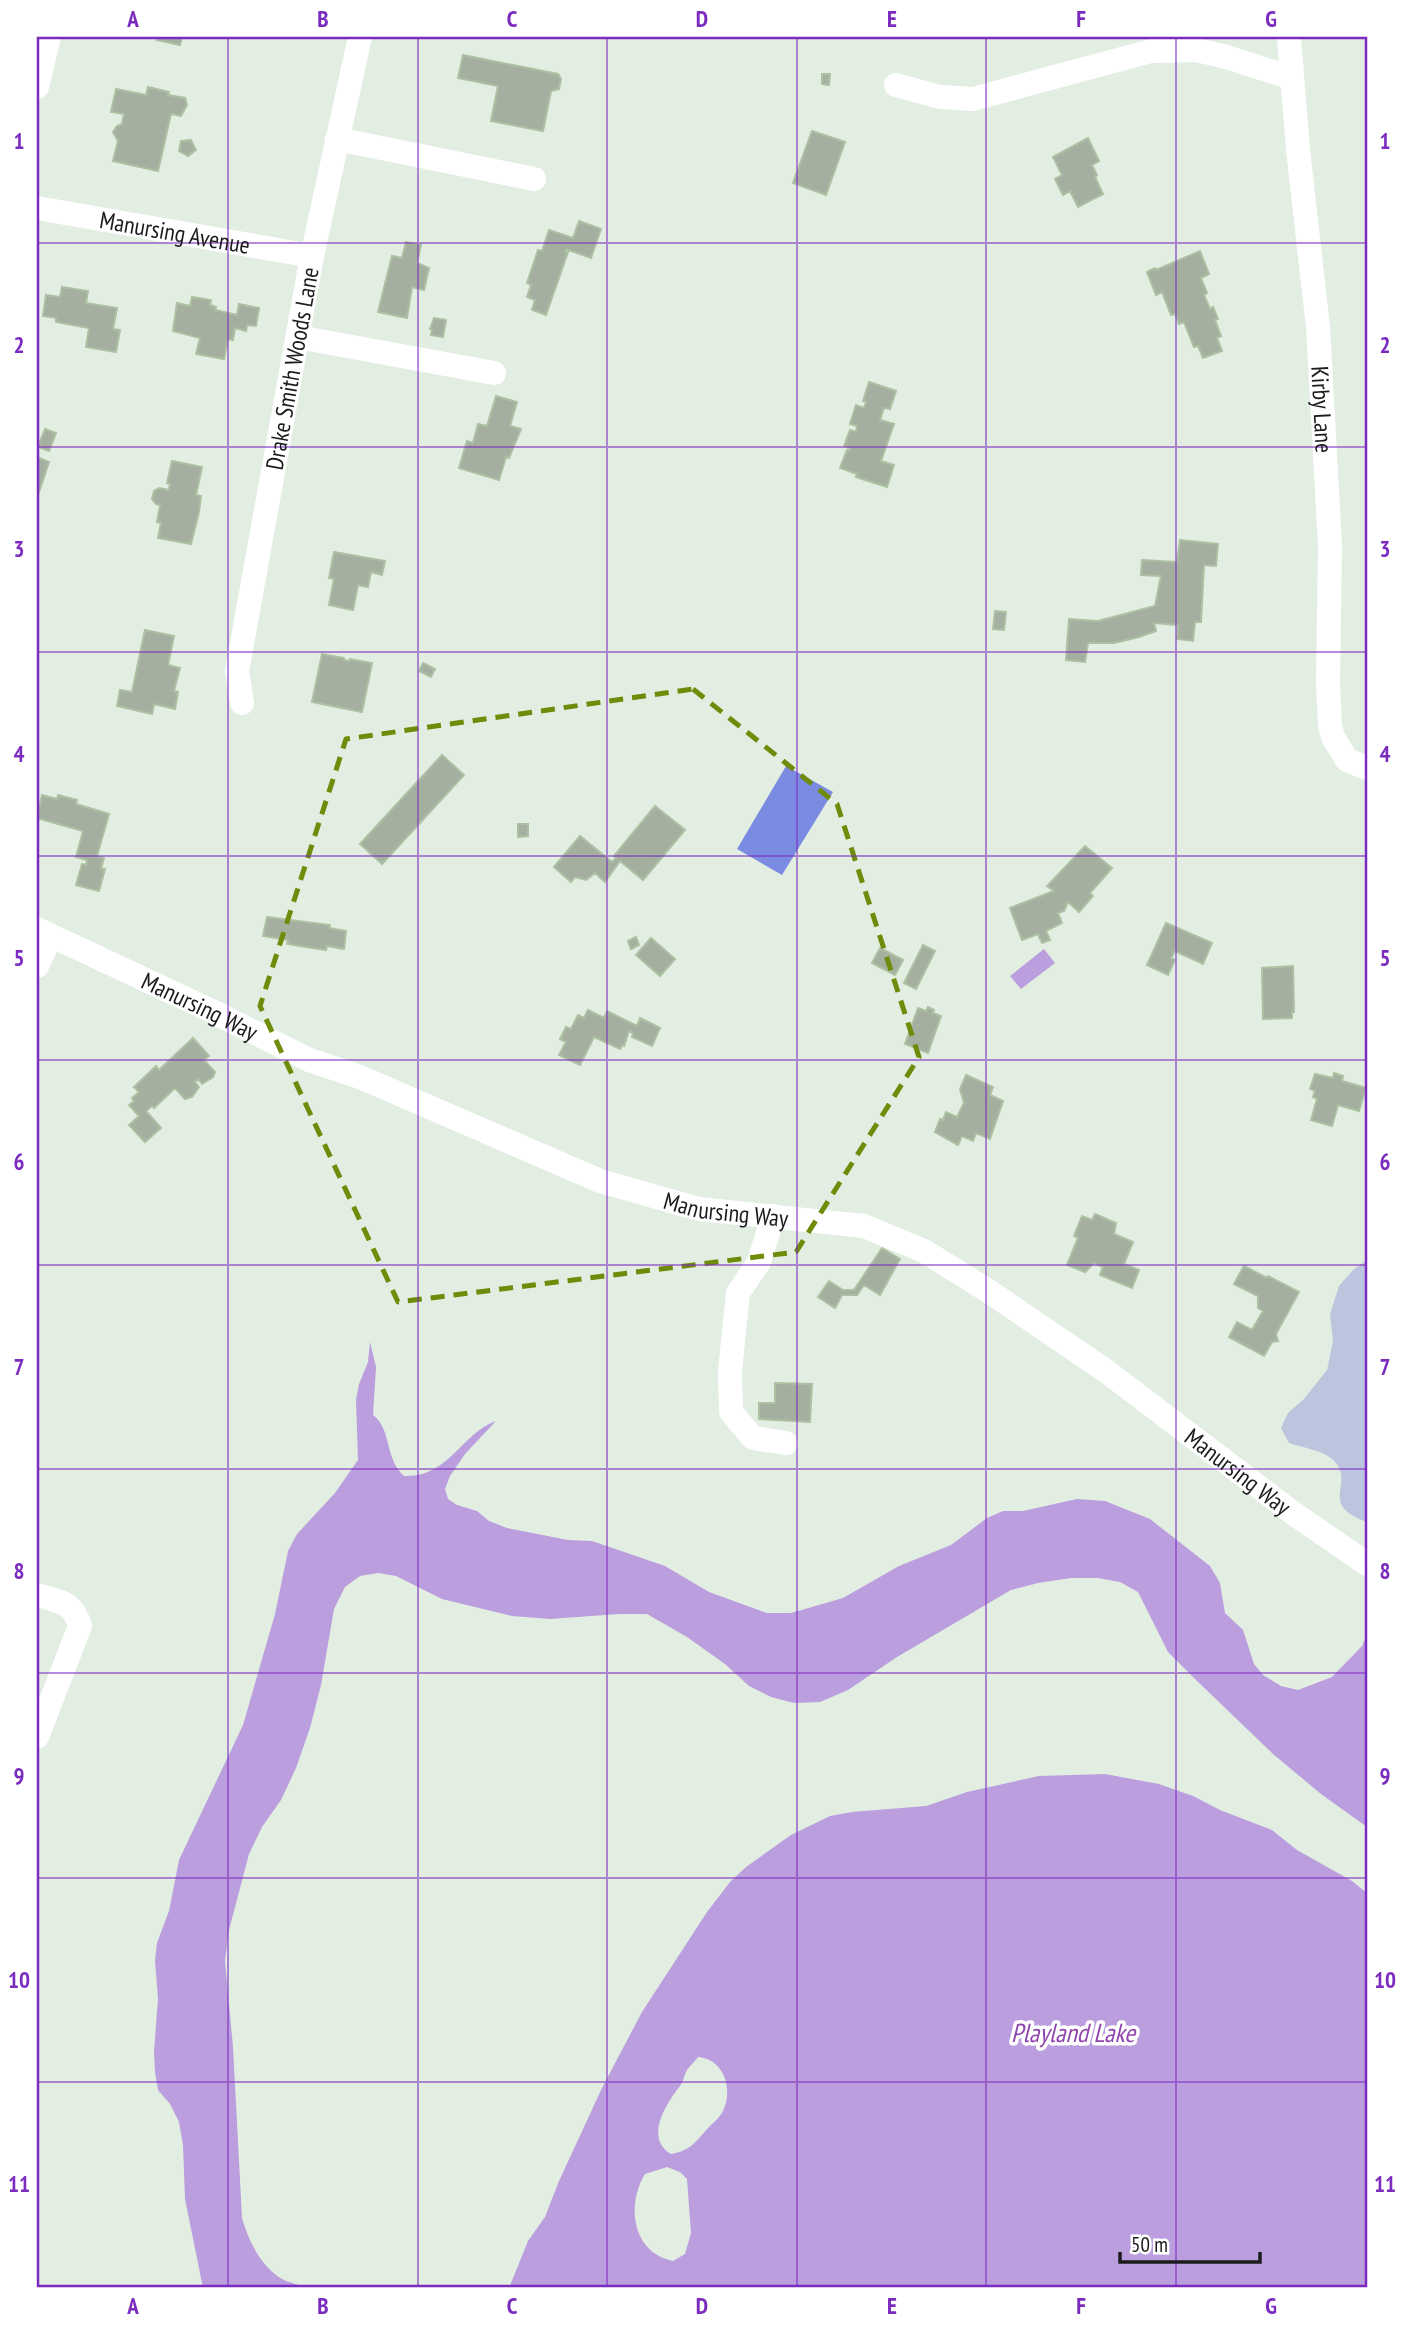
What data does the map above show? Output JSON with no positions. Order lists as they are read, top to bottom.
{
  "streets": {
    "street": [
      "Manursing Avenue",
      "Drake Smith Woods Lane",
      "Kirby Lane",
      "Manursing Way"
    ]
  },
  "crossings": [
    ["Manursing Avenue", "Drake Smith Woods Lane"]
  ],
  "water": ["Playland Lake"],
  "scale_bar": "50 m",
  "grid": {
    "columns": [
      "A",
      "B",
      "C",
      "D",
      "E",
      "F",
      "G"
    ],
    "rows": [
      "1",
      "2",
      "3",
      "4",
      "5",
      "6",
      "7",
      "8",
      "9",
      "10",
      "11"
    ]
  }
}
